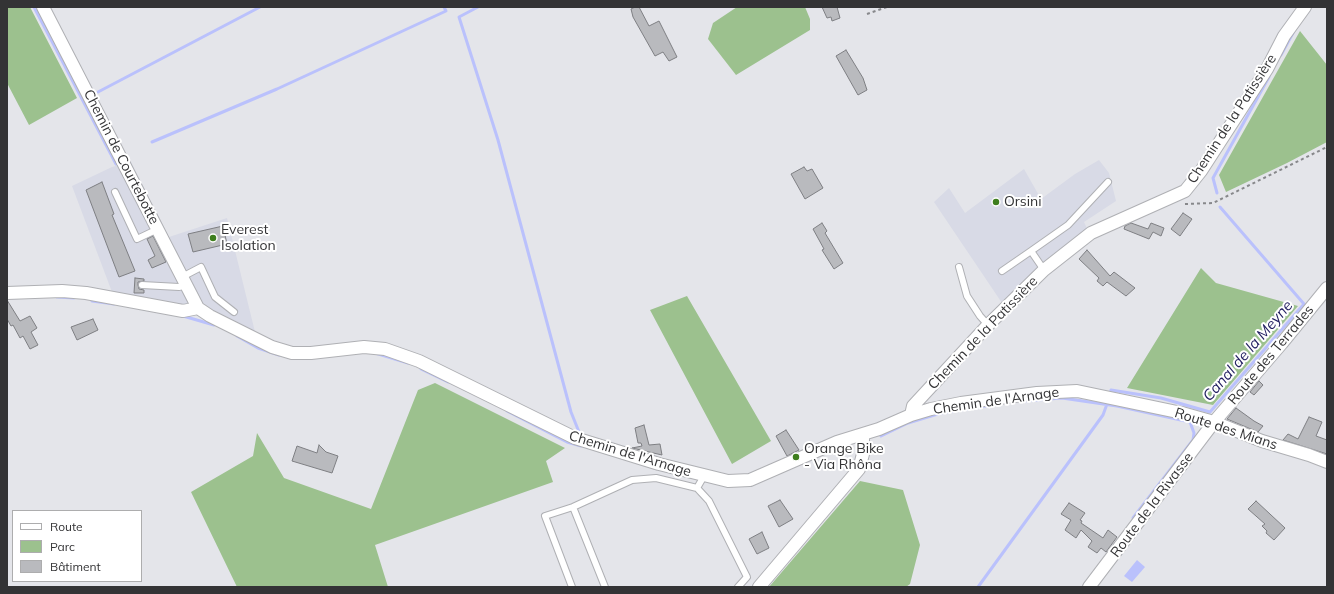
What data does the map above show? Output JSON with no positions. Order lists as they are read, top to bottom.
{
  "streets": {
    "street": [
      "Chemin de la Patissière",
      "Chemin de Courtebotte",
      "Route des Terrades",
      "Chemin de l'Arnage",
      "Route des Mians",
      "Route de la Rivasse"
    ]
  },
  "crossings": [
    ["Chemin de la Patissière", "Chemin de l'Arnage"],
    ["Chemin de Courtebotte", "Chemin de l'Arnage"],
    ["Route des Terrades", "Route des Mians"],
    ["Route des Terrades", "Route de la Rivasse"],
    ["Chemin de l'Arnage", "Route des Mians"],
    ["Route des Mians", "Route de la Rivasse"]
  ],
  "water": ["Canal de la Meyne"],
  "places": ["Orsini", "Everest Isolation", "Orange Bike - Via Rhôna"],
  "legend": ["Route", "Parc", "Bâtiment"]
}
